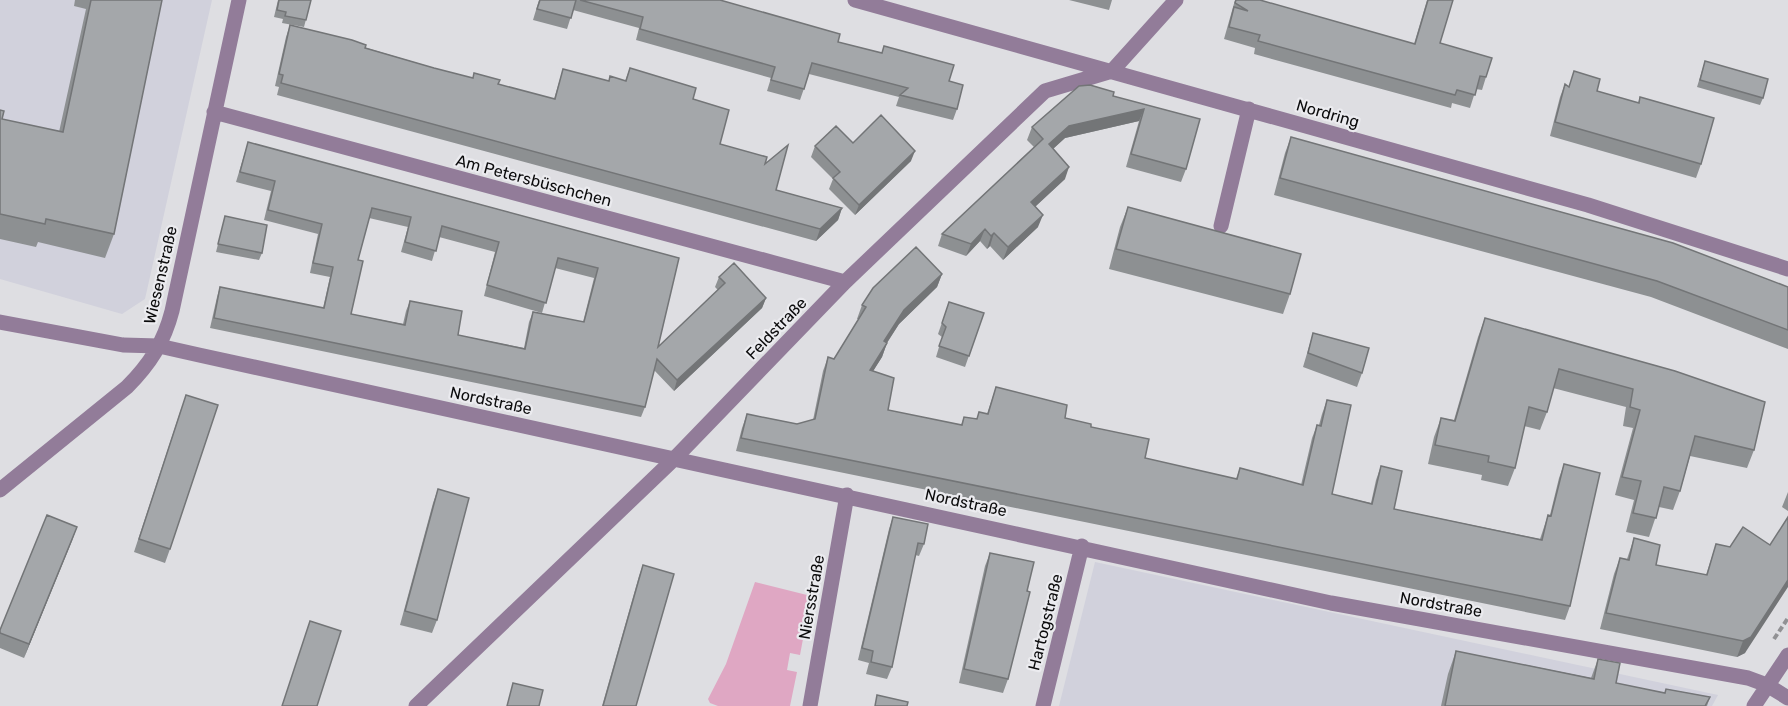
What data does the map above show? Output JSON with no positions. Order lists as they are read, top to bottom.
{
  "streets": {
    "street": [
      "Nordring",
      "Am Petersbüschchen",
      "Wiesenstraße",
      "Feldstraße",
      "Nordstraße",
      "Niersstraße",
      "Hartogstraße"
    ]
  },
  "crossings": [
    ["Nordring", "Feldstraße"],
    ["Am Petersbüschchen", "Wiesenstraße"],
    ["Am Petersbüschchen", "Feldstraße"],
    ["Wiesenstraße", "Nordstraße"],
    ["Feldstraße", "Nordstraße"],
    ["Nordstraße", "Niersstraße"],
    ["Nordstraße", "Hartogstraße"]
  ]
}
